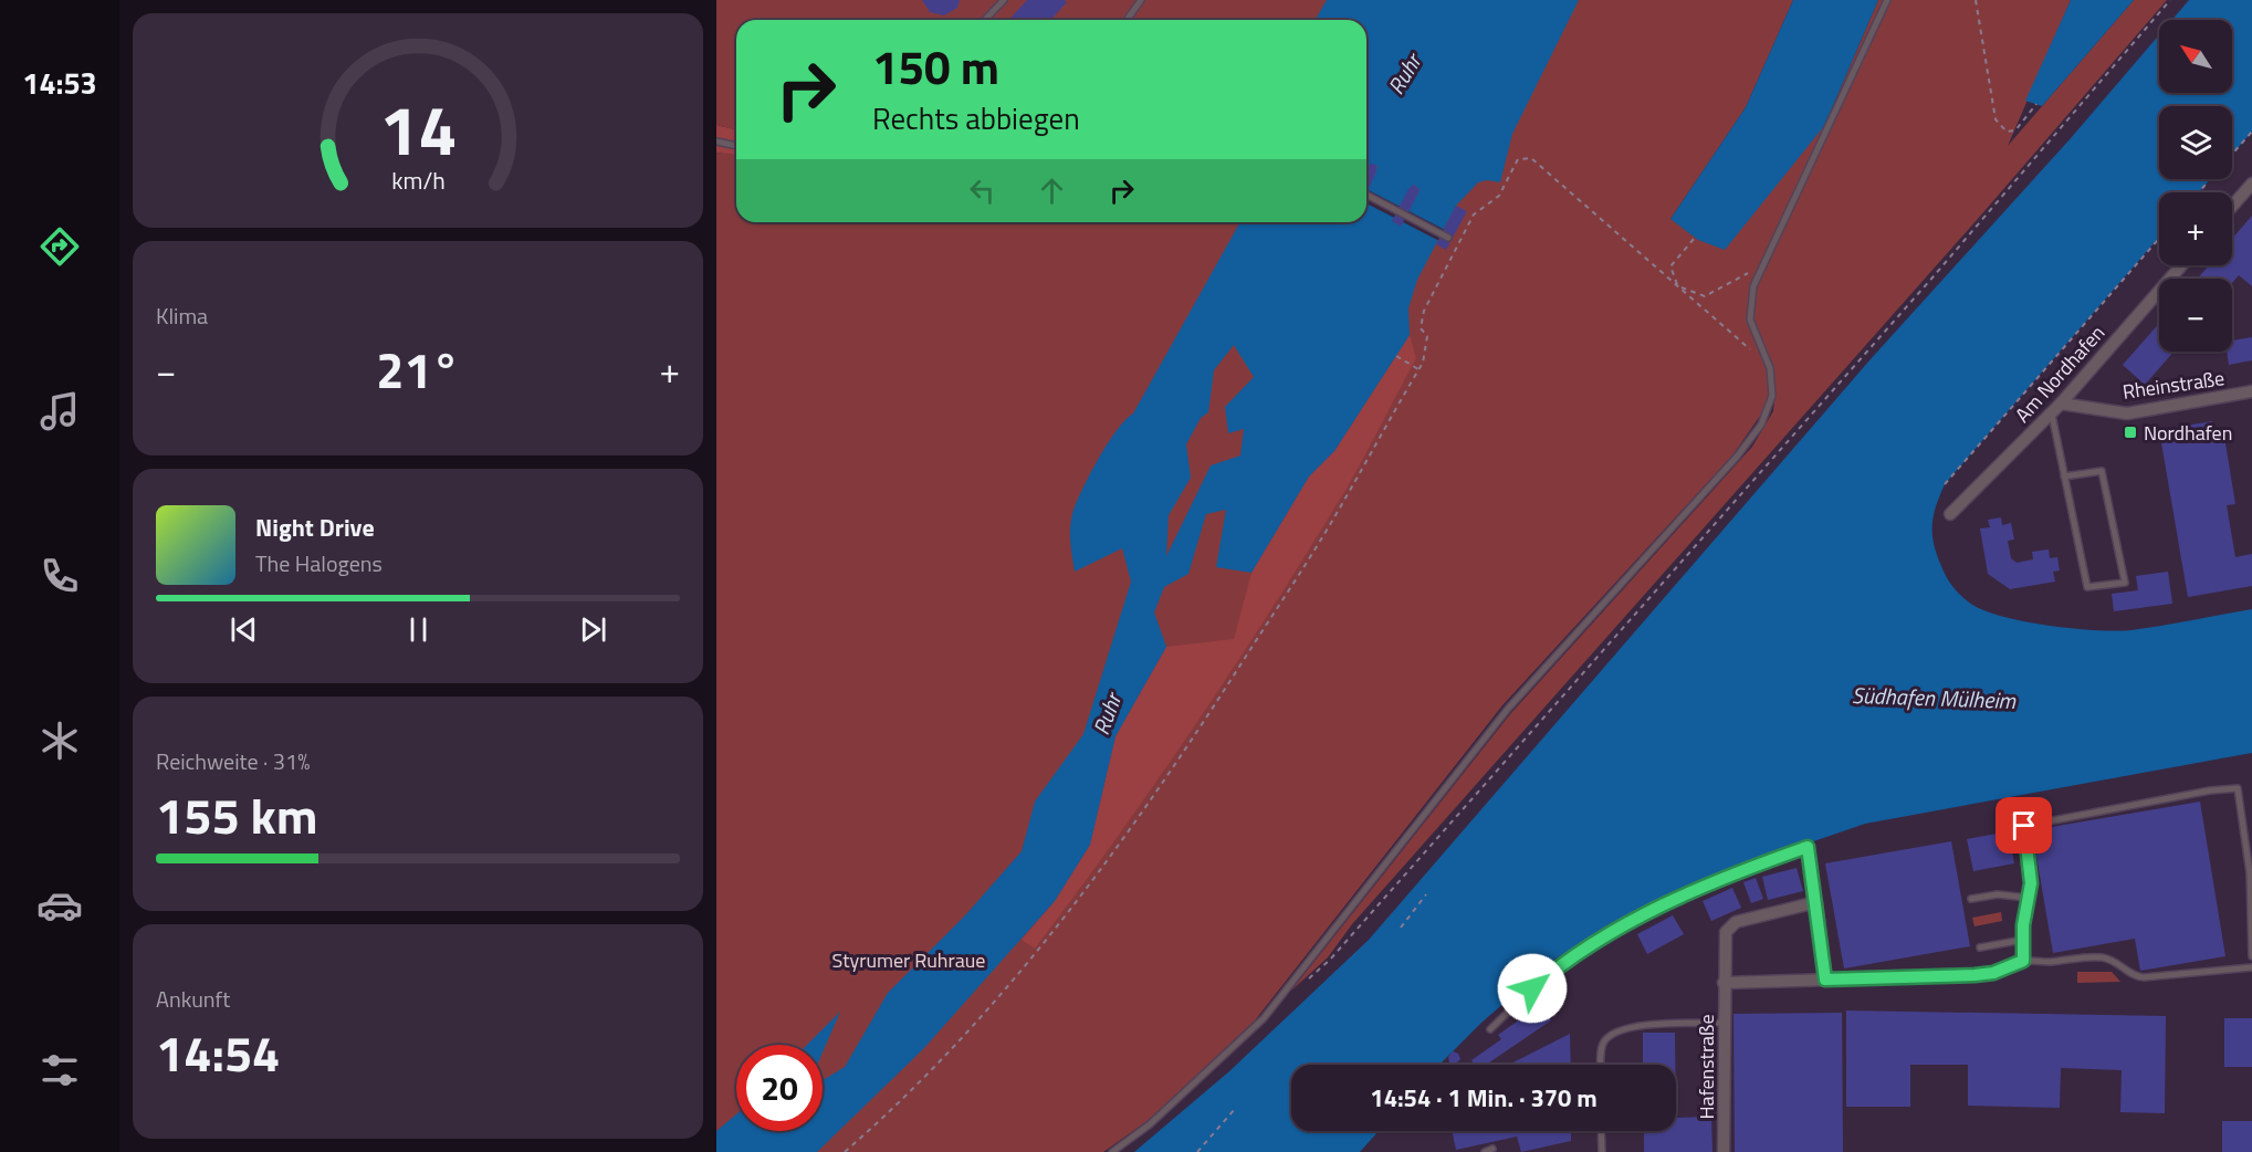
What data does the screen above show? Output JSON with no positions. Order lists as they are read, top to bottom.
{
  "streets": {
    "street": ["Am Nordhafen", "Rheinstraße", "Hafenstraße"]
  },
  "crossings": [
    ["Am Nordhafen", "Rheinstraße"]
  ],
  "water": ["Ruhr", "Südhafen Mülheim"],
  "parks": ["Styrumer Ruhraue"],
  "places": {
    "transit": ["Nordhafen"]
  },
  "north": "top left",
  "page": {
    "tabs": "14:53",
    "map_buttons": ["+", "−"],
    "turn": ["150 m", "Rechts abbiegen"],
    "tile": [
      "Klima",
      ["Reichweite · 31%", "155 km"],
      ["Ankunft", "14:54"]
    ],
    "heat": ["−", "21°", "+"],
    "song": ["Night Drive", "The Halogens"],
    "limit": "20",
    "trip": "14:54 · 1 Min. · 370 m",
    "gauge": ["14", "km/h"]
  }
}
